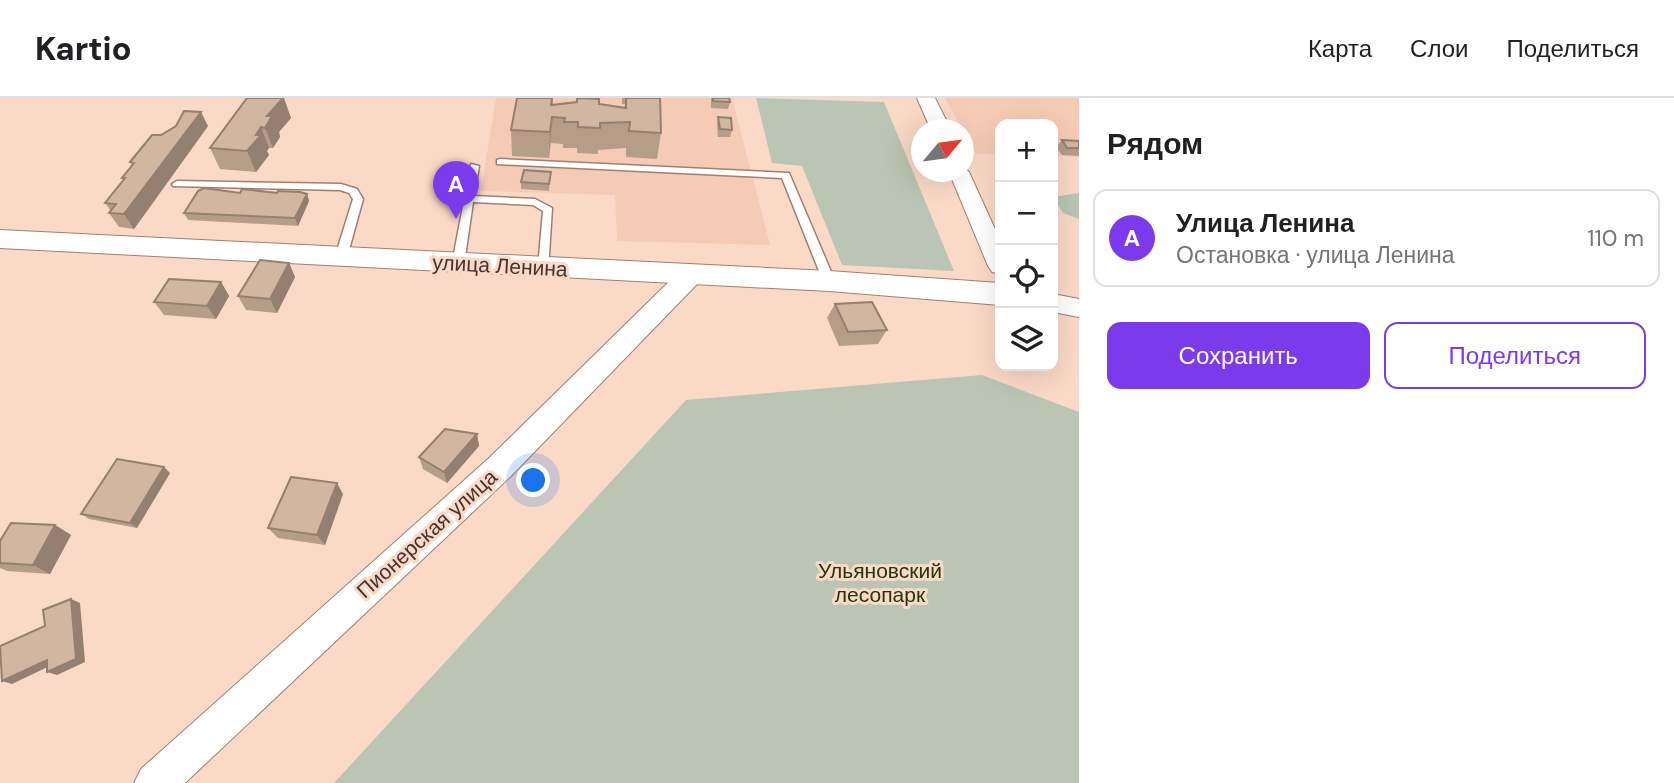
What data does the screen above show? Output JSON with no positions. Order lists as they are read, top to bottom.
{
  "streets": {
    "street": ["улица Ленина", "Пионерская улица"]
  },
  "crossings": [
    ["улица Ленина", "Пионерская улица"]
  ],
  "parks": ["Ульяновский лесопарк"],
  "north": "top right",
  "page": {
    "header": "Kartio",
    "nav": ["Карта", "Слои", "Поделиться"],
    "heading": "Рядом",
    "map_buttons": ["+", "−"],
    "pins": "A",
    "list": [
      {
        "mark": "A",
        "name": "Улица Ленина",
        "note": "Остановка · улица Ленина",
        "value": "110 m"
      }
    ],
    "buttons": ["Сохранить", "Поделиться"]
  }
}
